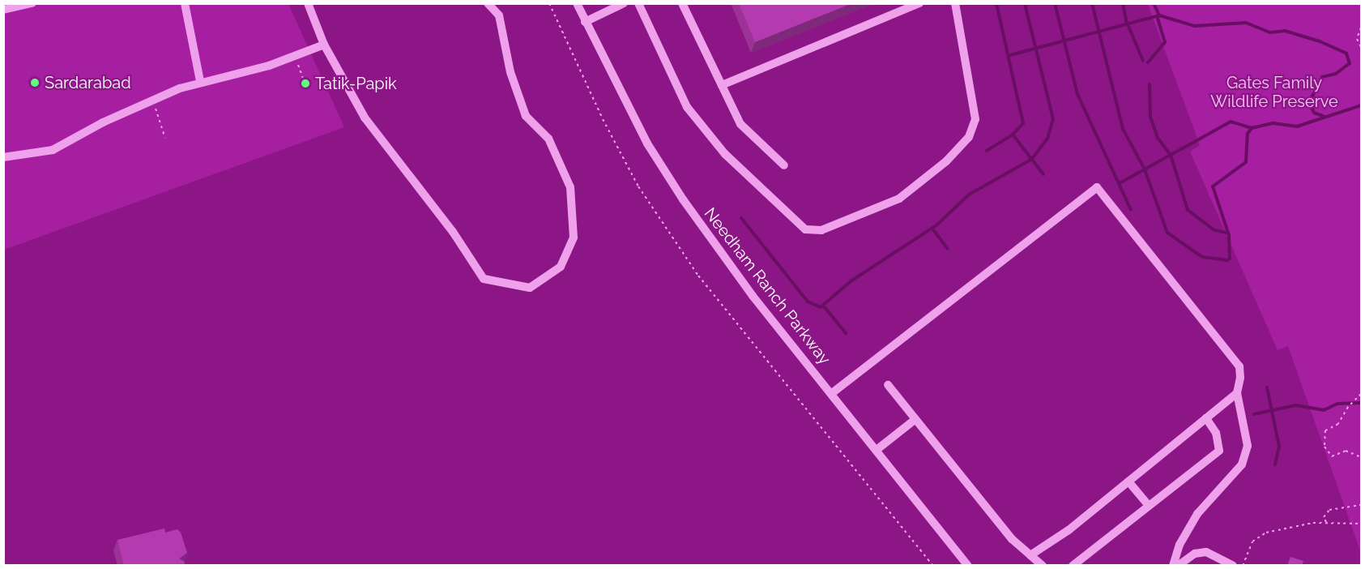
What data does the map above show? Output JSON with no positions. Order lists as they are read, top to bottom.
{
  "streets": {
    "street": ["Needham Ranch Parkway"]
  },
  "parks": ["Gates Family Wildlife Preserve"],
  "places": ["Sardarabad", "Tatik-Papik"]
}
